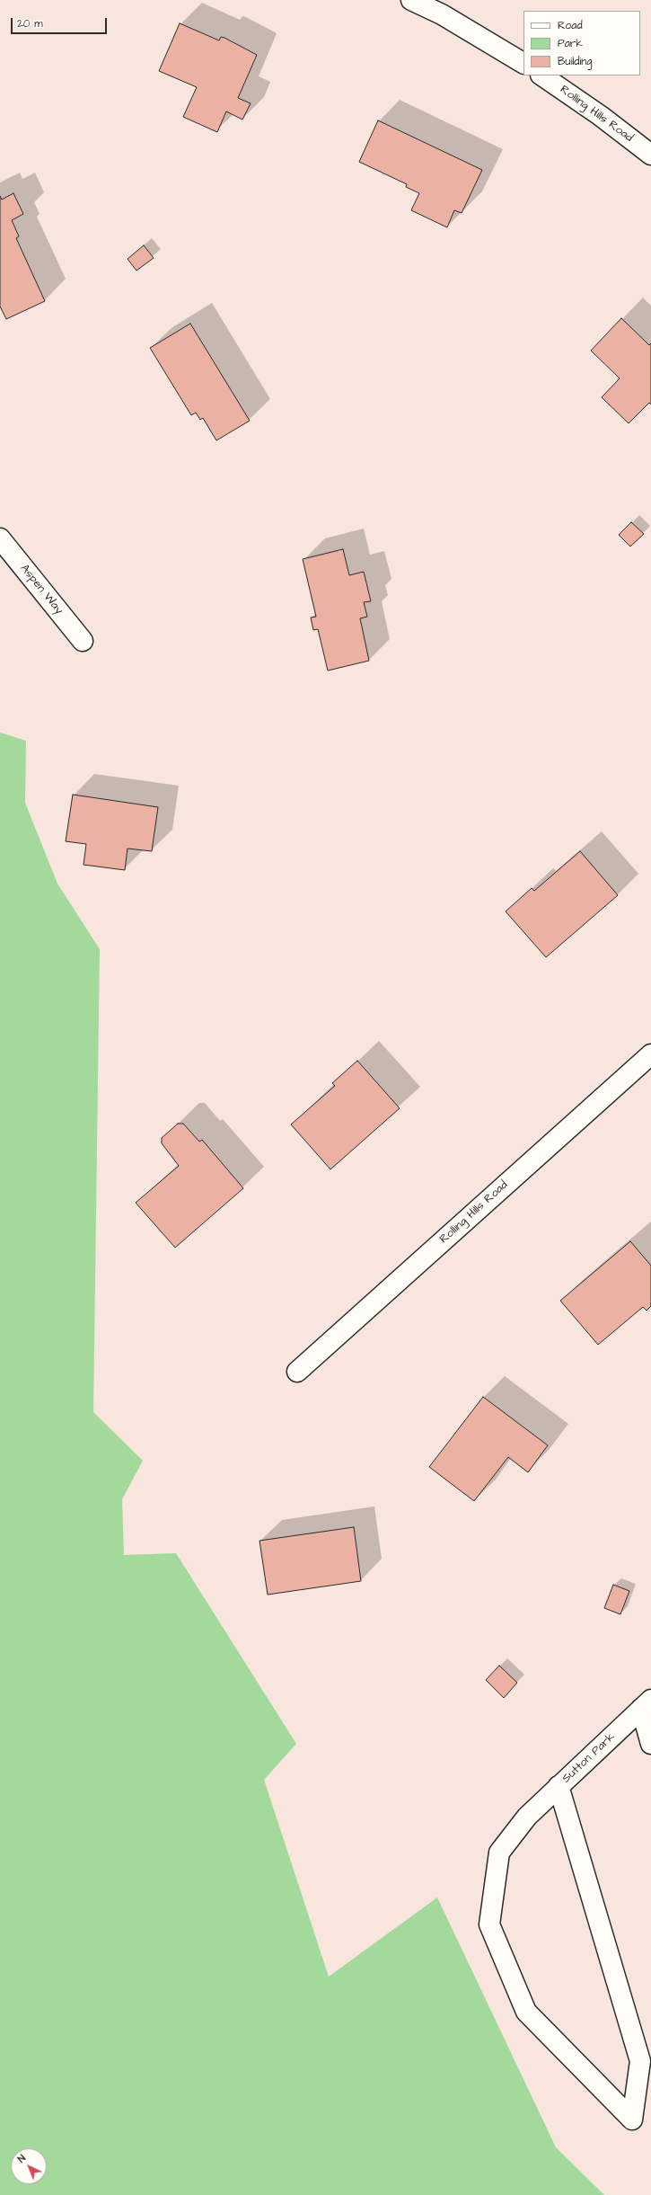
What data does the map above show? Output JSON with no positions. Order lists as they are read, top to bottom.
{
  "streets": {
    "street": ["Rolling Hills Road", "Aspen Way", "Sutton Park"]
  },
  "legend": ["Road", "Park", "Building"],
  "scale_bar": "20 m",
  "north": "top left"
}
